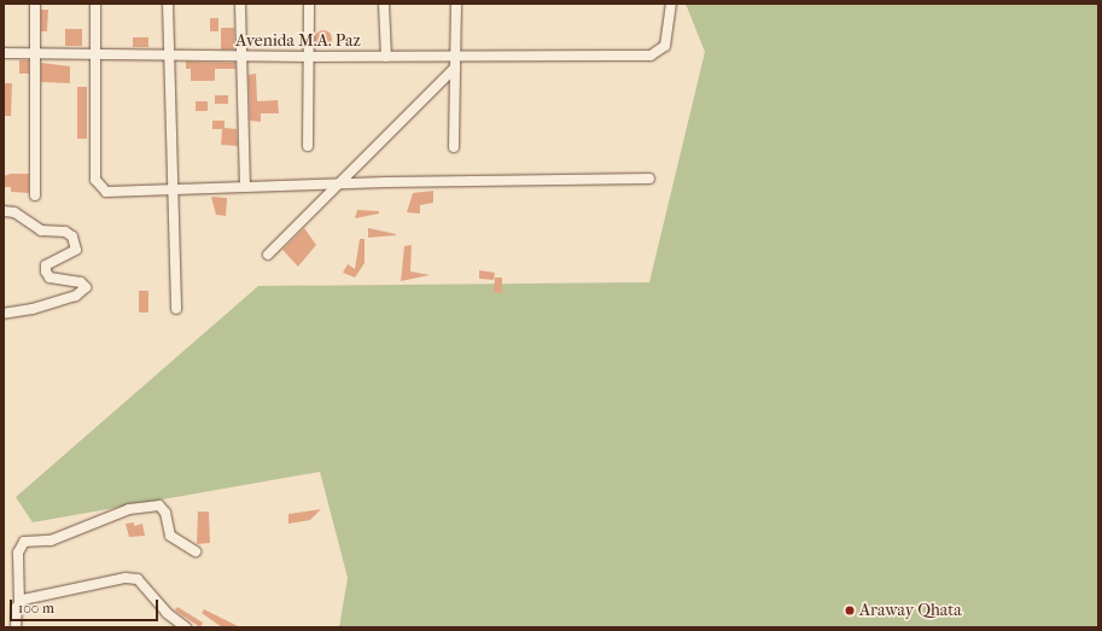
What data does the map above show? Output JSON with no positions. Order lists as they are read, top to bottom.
{
  "streets": {
    "street": ["Avenida M.A. Paz"]
  },
  "places": ["Araway Qhata"],
  "scale_bar": "100 m"
}
